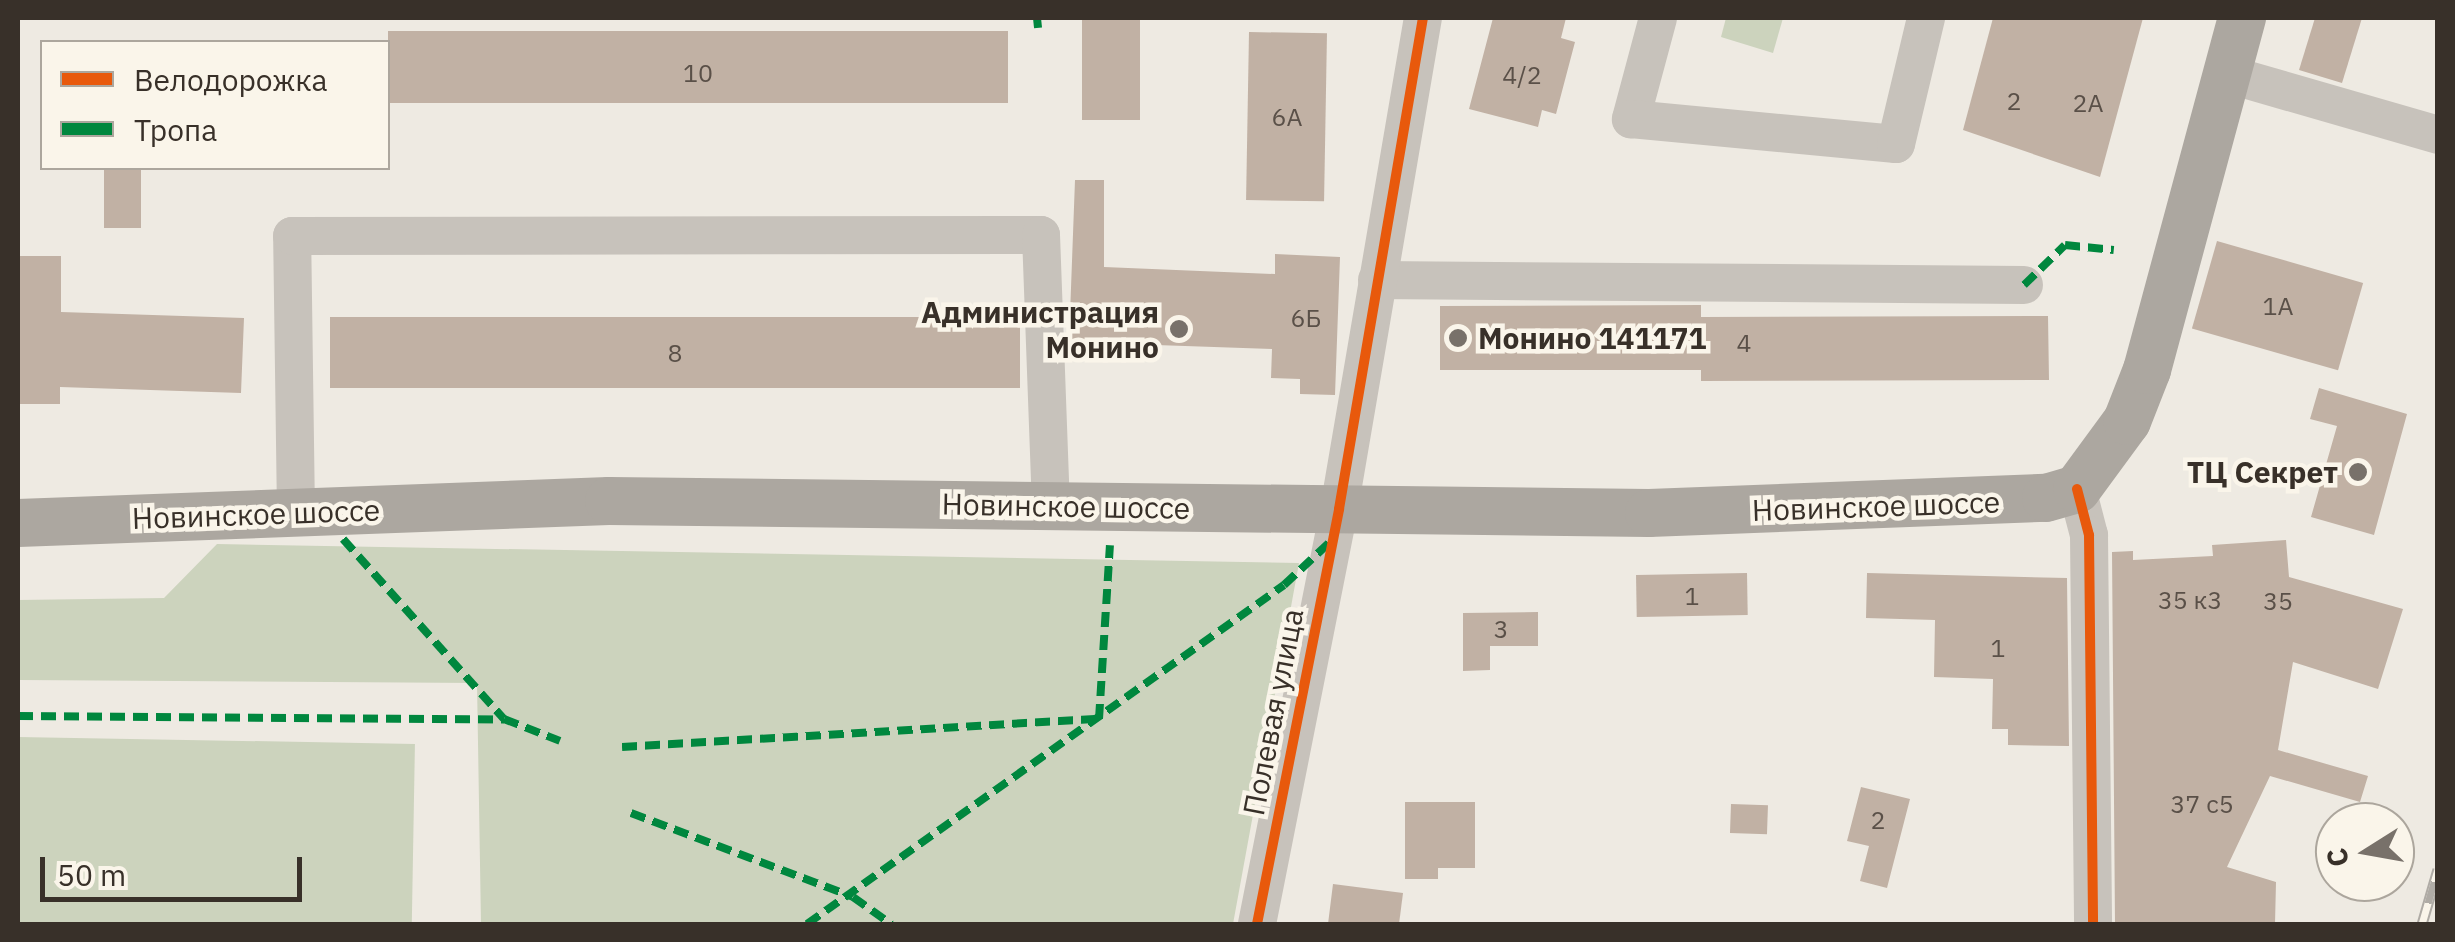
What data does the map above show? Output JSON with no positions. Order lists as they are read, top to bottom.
{
  "streets": {
    "main road": ["Новинское шоссе"],
    "street": ["Полевая улица"]
  },
  "crossings": [
    ["Новинское шоссе", "Полевая улица"]
  ],
  "places": ["Администрация Монино", "Монино 141171", "ТЦ Секрет"],
  "house_numbers": [
    "10",
    "4/2",
    "2",
    "2А",
    "6А",
    "1А",
    "6Б",
    "4",
    "8",
    "1",
    "35 к3",
    "35",
    "3",
    "1",
    "37 с5",
    "2"
  ],
  "legend": ["Велодорожка", "Тропа"],
  "scale_bar": "50 m",
  "north": "left"
}
